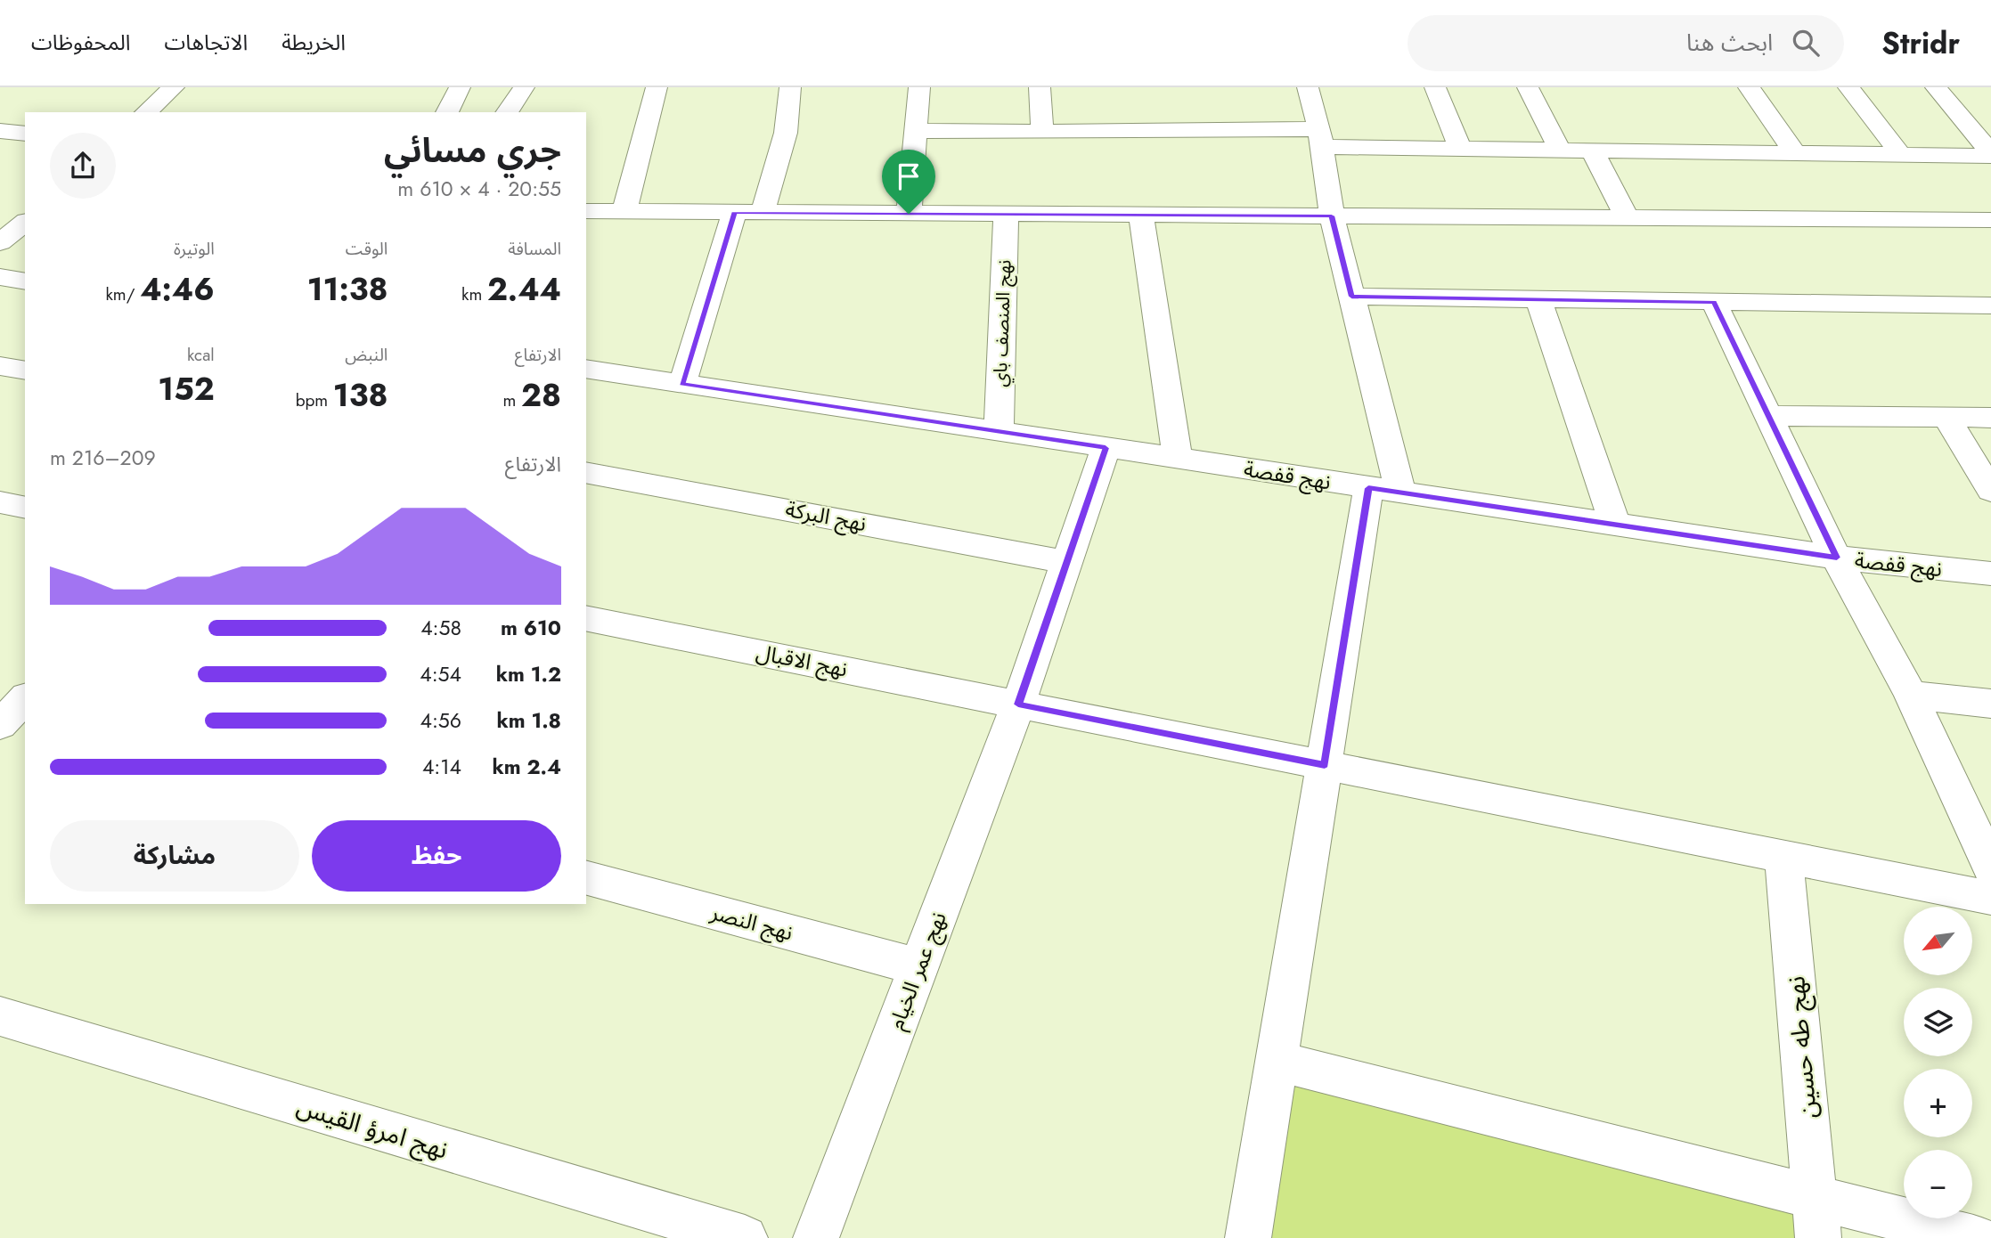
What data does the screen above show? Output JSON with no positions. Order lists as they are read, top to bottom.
{
  "streets": {
    "street": [
      "نهج المنصف باي",
      "نهج قفصة",
      "نهج البركة",
      "نهج الاقبال",
      "نهج النصر",
      "نهج عمر الخيام",
      "نهج طه حسين",
      "نهج امرؤ القيس"
    ]
  },
  "crossings": [
    ["نهج المنصف باي", "نهج قفصة"],
    ["نهج قفصة", "نهج عمر الخيام"],
    ["نهج البركة", "نهج عمر الخيام"],
    ["نهج الاقبال", "نهج عمر الخيام"],
    ["نهج الاقبال", "نهج طه حسين"],
    ["نهج النصر", "نهج عمر الخيام"]
  ],
  "north": "bottom left",
  "page": {
    "header": "Stridr",
    "search": "ابحث هنا",
    "nav": ["الخريطة", "الاتجاهات", "المحفوظات"],
    "heading": ["جري مسائي", "20:55 · 4 × 610 m"],
    "stats": [
      ["المسافة", "2.44 km"],
      ["الوقت", "11:38"],
      ["الوتيرة", "4:46 /km"],
      ["الارتفاع", "28 m"],
      ["النبض", "138 bpm"],
      ["kcal", "152"]
    ],
    "chart": ["الارتفاع", "209–216 m"],
    "list": [
      {
        "name": "610 m",
        "note": "4:58"
      },
      {
        "name": "1.2 km",
        "note": "4:54"
      },
      {
        "name": "1.8 km",
        "note": "4:56"
      },
      {
        "name": "2.4 km",
        "note": "4:14"
      }
    ],
    "buttons": ["حفظ", "مشاركة"],
    "map_buttons": ["+", "−"]
  }
}
